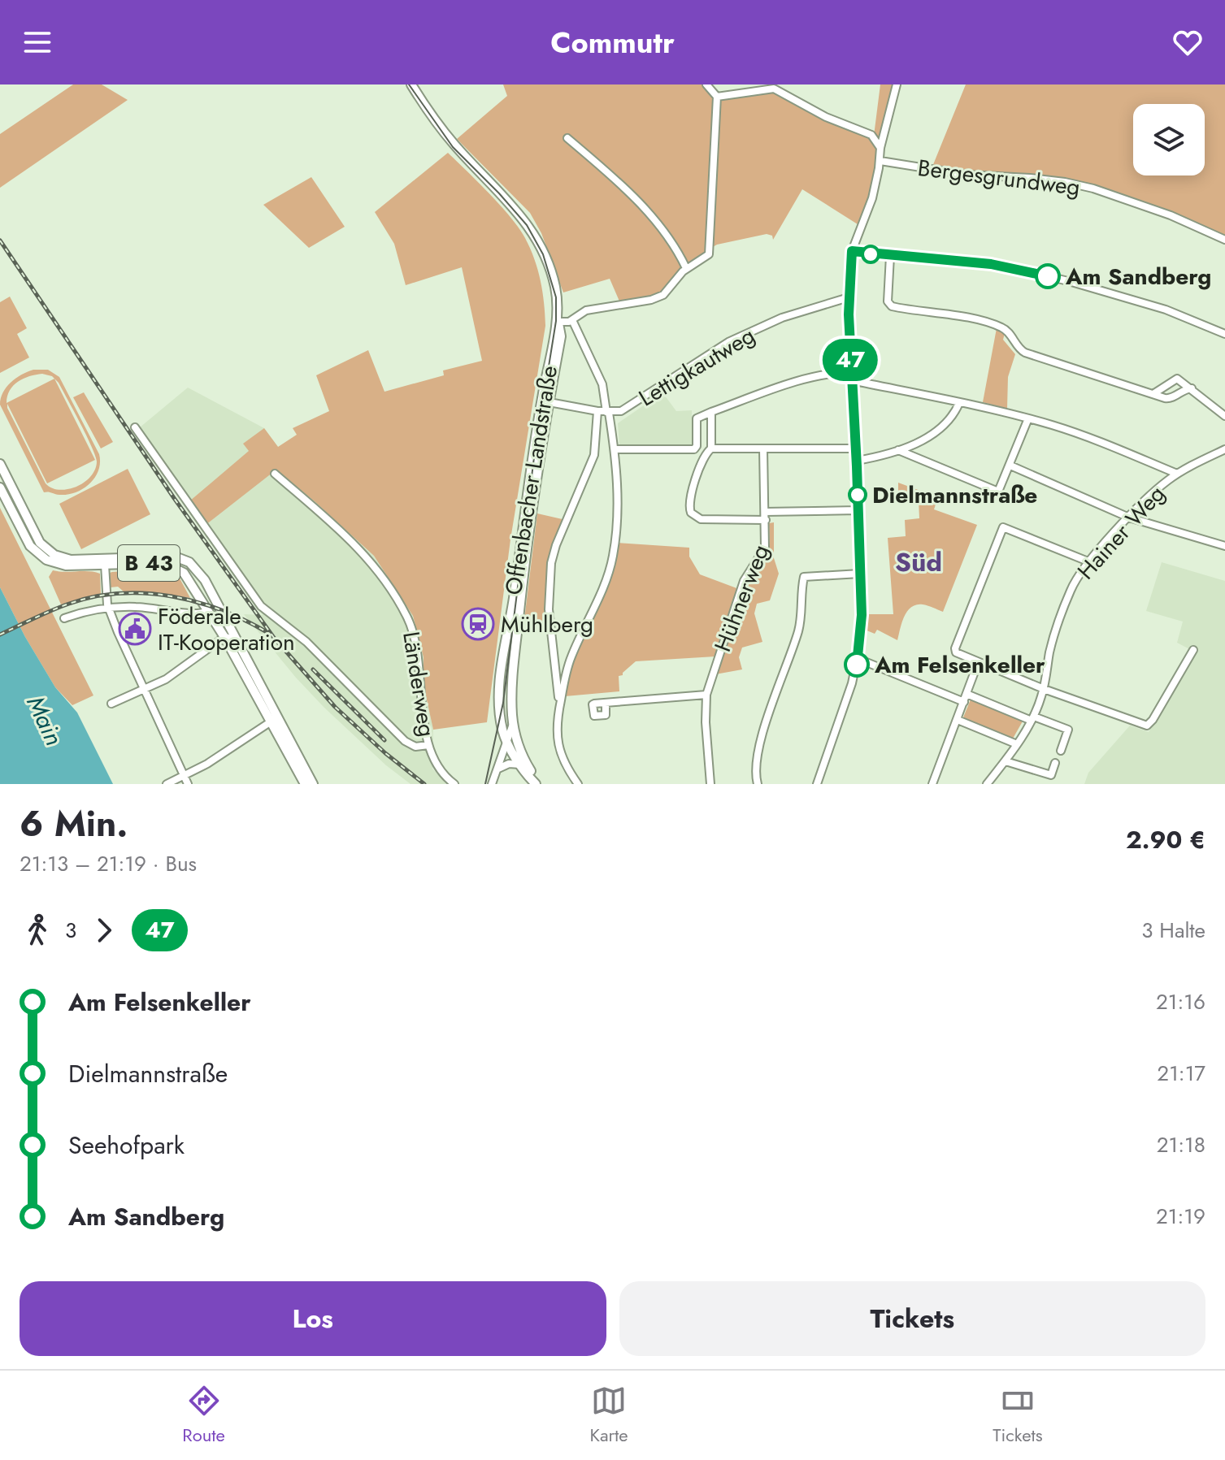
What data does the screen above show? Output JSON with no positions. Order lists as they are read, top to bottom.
{
  "streets": {
    "main road": ["Offenbacher Landstraße", "B 43"],
    "street": [
      "Bergesgrundweg",
      "Lettigkautweg",
      "Hainer Weg",
      "Hühnerweg",
      "Länderweg"
    ]
  },
  "crossings": [
    ["Lettigkautweg", "Offenbacher Landstraße"]
  ],
  "districts": ["Süd"],
  "water": ["Main"],
  "places": {
    "other": ["Am Sandberg", "Dielmannstraße", "Am Felsenkeller"],
    "station": ["Mühlberg"],
    "public building": ["Föderale IT-Kooperation"]
  },
  "lines": ["bus line 47"],
  "page": {
    "header": "Commutr",
    "on_map": "47",
    "heading": ["6 Min.", "21:13 – 21:19 · Bus", "2.90 €"],
    "legs": ["3", "47", "3 Halte"],
    "list": [
      {
        "name": "Am Felsenkeller",
        "value": "21:16"
      },
      {
        "name": "Dielmannstraße",
        "value": "21:17"
      },
      {
        "name": "Seehofpark",
        "value": "21:18"
      },
      {
        "name": "Am Sandberg",
        "value": "21:19"
      }
    ],
    "buttons": ["Los", "Tickets"],
    "tabs": ["Route", "Karte", "Tickets"]
  }
}
